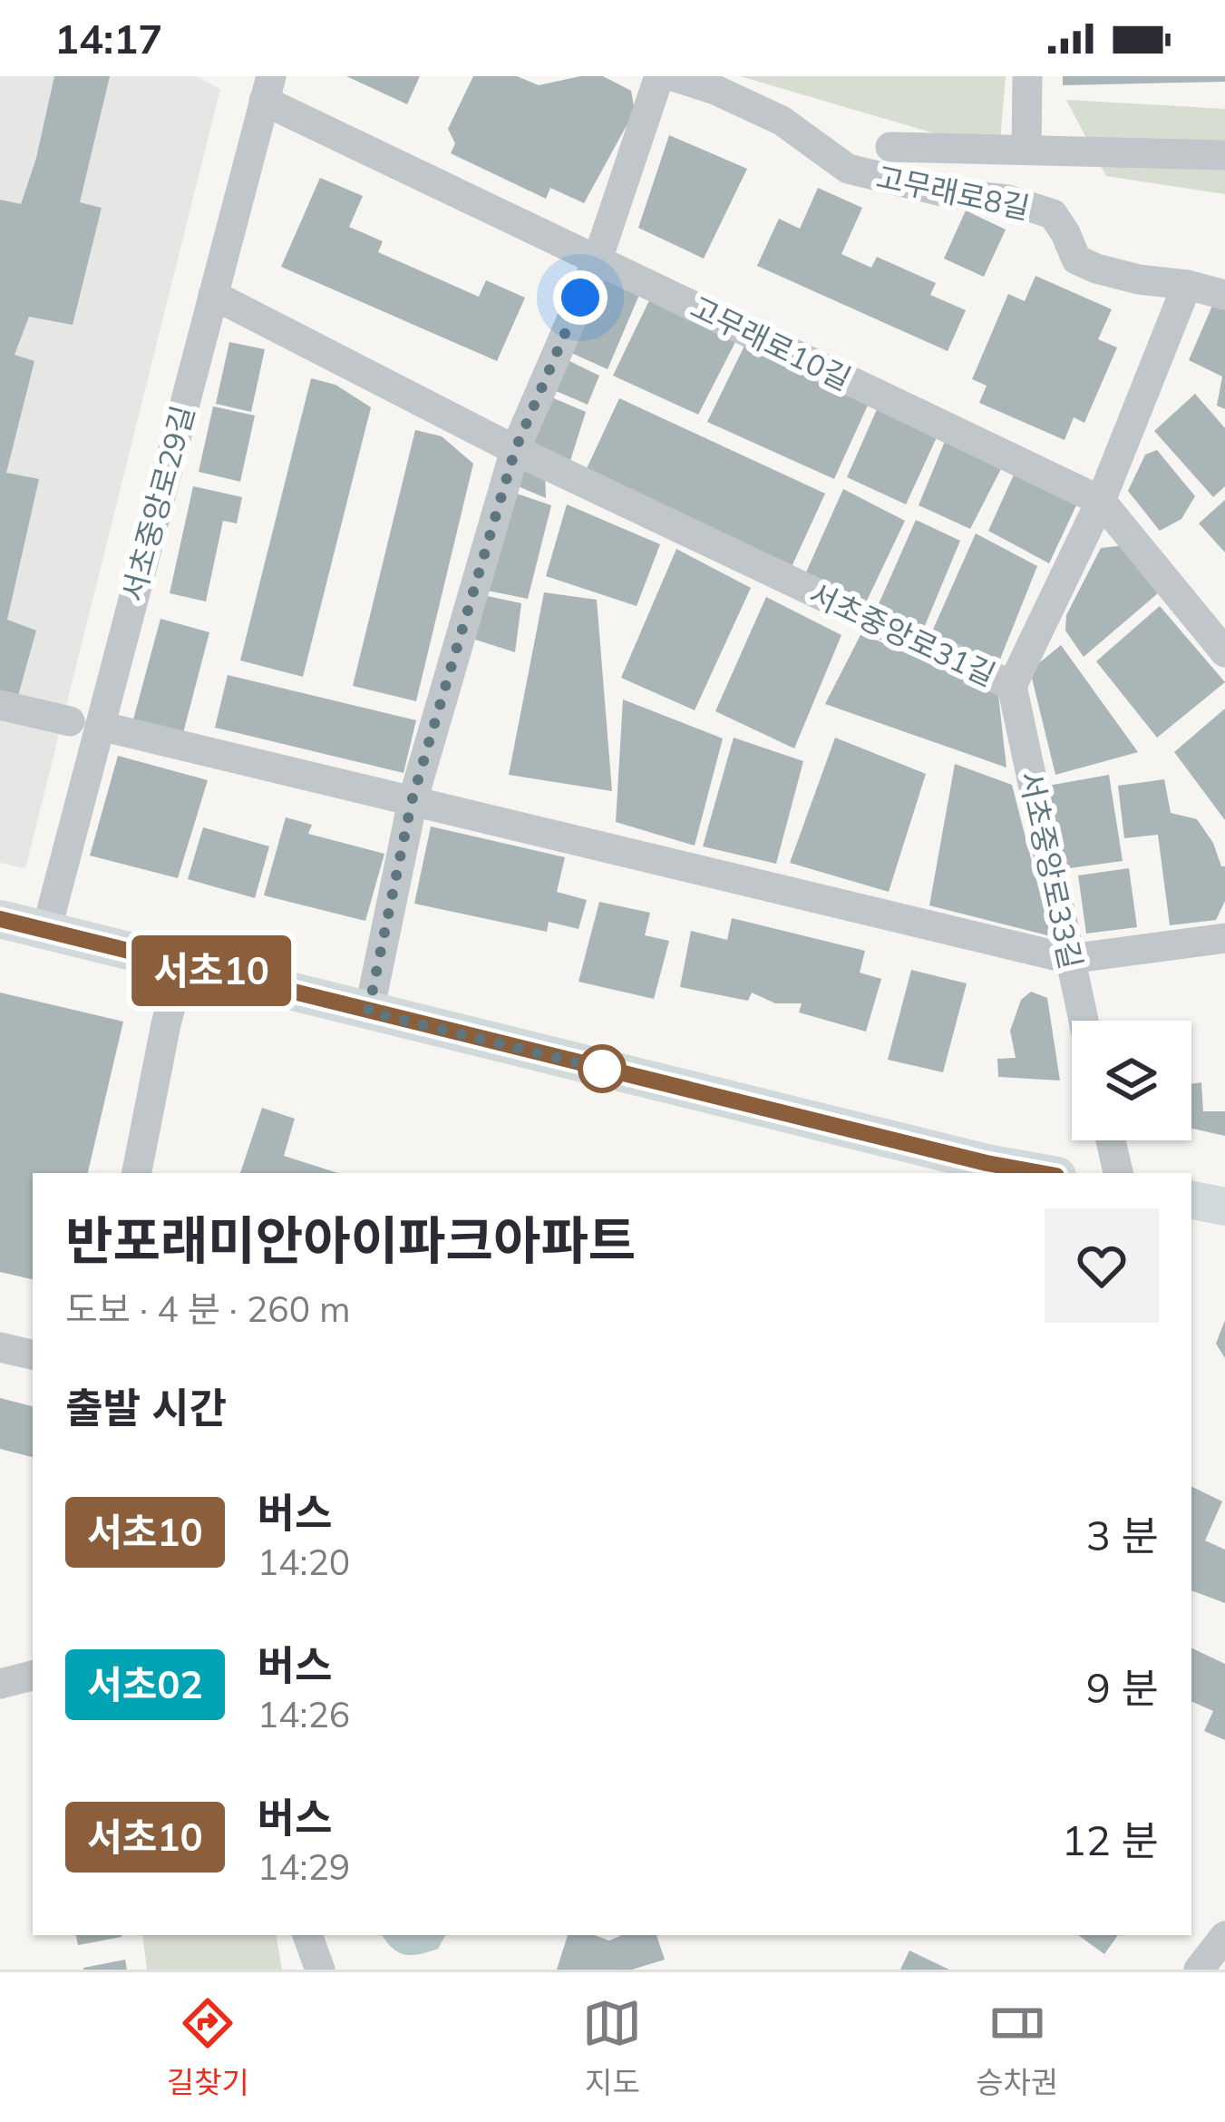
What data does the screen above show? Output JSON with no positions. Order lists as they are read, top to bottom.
{
  "streets": {
    "street": [
      "고무래로8길",
      "고무래로10길",
      "서초중앙로29길",
      "서초중앙로31길",
      "서초중앙로33길"
    ]
  },
  "crossings": [
    ["고무래로8길", "서초중앙로31길"],
    ["고무래로10길", "서초중앙로29길"],
    ["고무래로10길", "서초중앙로31길"],
    ["서초중앙로29길", "서초중앙로31길"],
    ["서초중앙로31길", "서초중앙로33길"]
  ],
  "lines": ["bus line 서초10"],
  "page": {
    "status": "14:17",
    "on_map": "서초10",
    "heading": [
      ["반포래미안아이파크아파트", "도보 · 4 분 · 260 m"],
      "출발 시간"
    ],
    "list": [
      {
        "mark": "서초10",
        "name": "버스",
        "note": "14:20",
        "value": "3 분"
      },
      {
        "mark": "서초02",
        "name": "버스",
        "note": "14:26",
        "value": "9 분"
      },
      {
        "mark": "서초10",
        "name": "버스",
        "note": "14:29",
        "value": "12 분"
      }
    ],
    "tabs": ["길찾기", "지도", "승차권"]
  }
}
